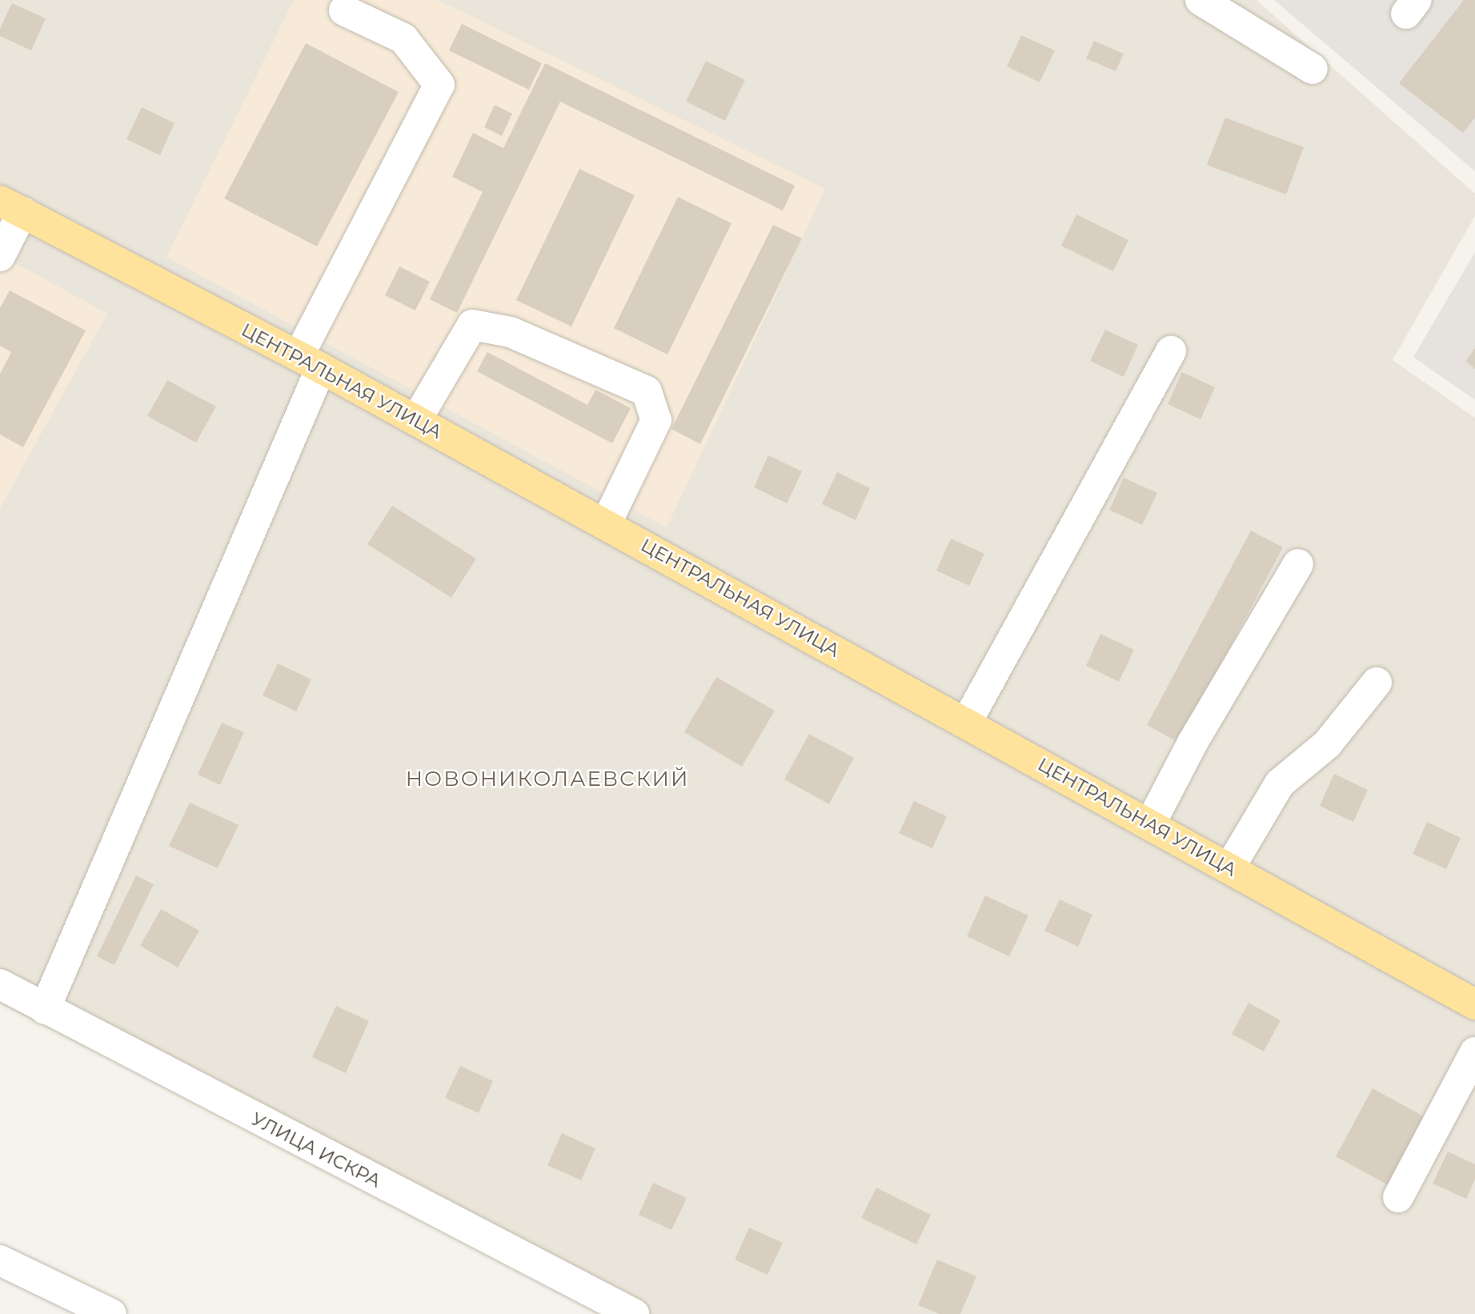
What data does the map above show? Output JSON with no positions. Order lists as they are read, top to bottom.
{
  "streets": {
    "main road": ["ЦЕНТРАЛЬНАЯ УЛИЦА"],
    "street": ["УЛИЦА ИСКРА"]
  },
  "districts": ["НОВОНИКОЛАЕВСКИЙ"]
}
